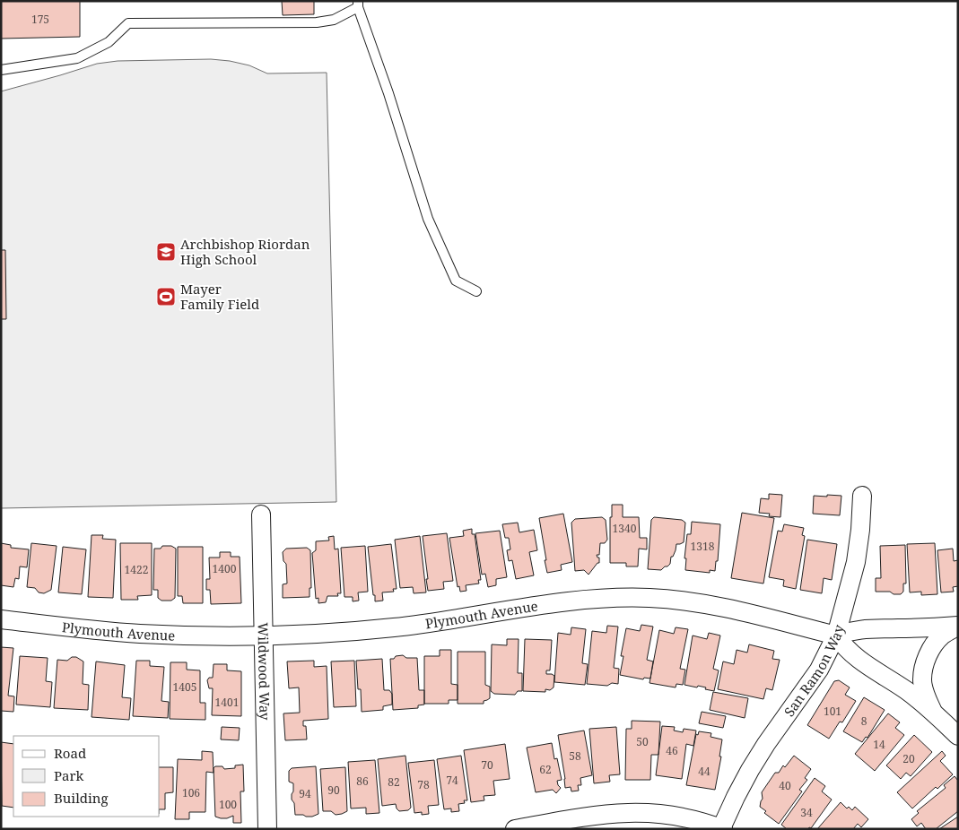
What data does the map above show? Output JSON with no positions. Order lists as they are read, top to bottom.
{
  "streets": {
    "street": ["Plymouth Avenue", "San Ramon Way", "Wildwood Way"]
  },
  "crossings": [
    ["Plymouth Avenue", "San Ramon Way"],
    ["Plymouth Avenue", "Wildwood Way"]
  ],
  "places": {
    "school or university": ["Archbishop Riordan High School"],
    "sports": ["Mayer Family Field"]
  },
  "house_numbers": [
    "175",
    "1340",
    "1318",
    "1400",
    "1422",
    "1405",
    "1401",
    "101",
    "8",
    "50",
    "14",
    "46",
    "58",
    "20",
    "70",
    "62",
    "44",
    "74",
    "86",
    "82",
    "78",
    "40",
    "90",
    "106",
    "94",
    "100",
    "34"
  ],
  "legend": ["Road", "Park", "Building"]
}
